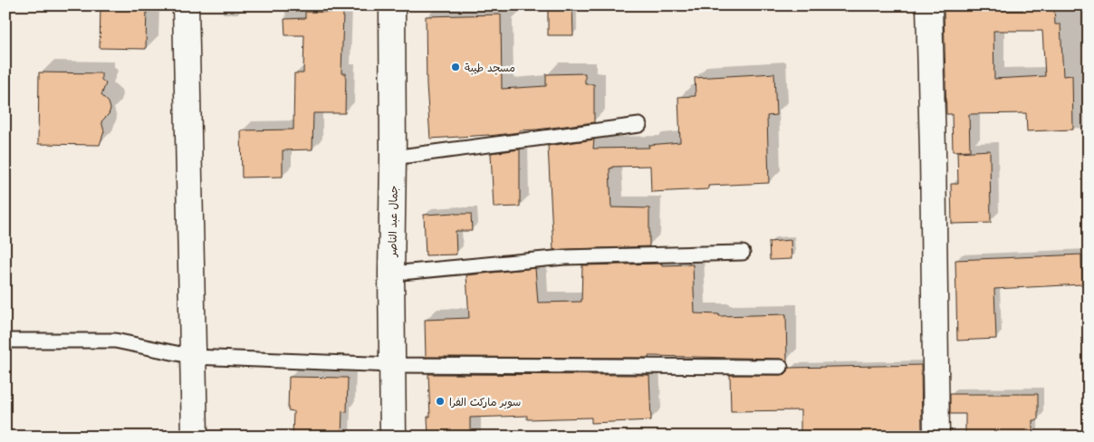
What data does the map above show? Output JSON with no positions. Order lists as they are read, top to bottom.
{
  "streets": {
    "street": ["جمال عبد الناصر"]
  },
  "places": ["مسجد طيبة", "سوبر ماركت الفرا"]
}
